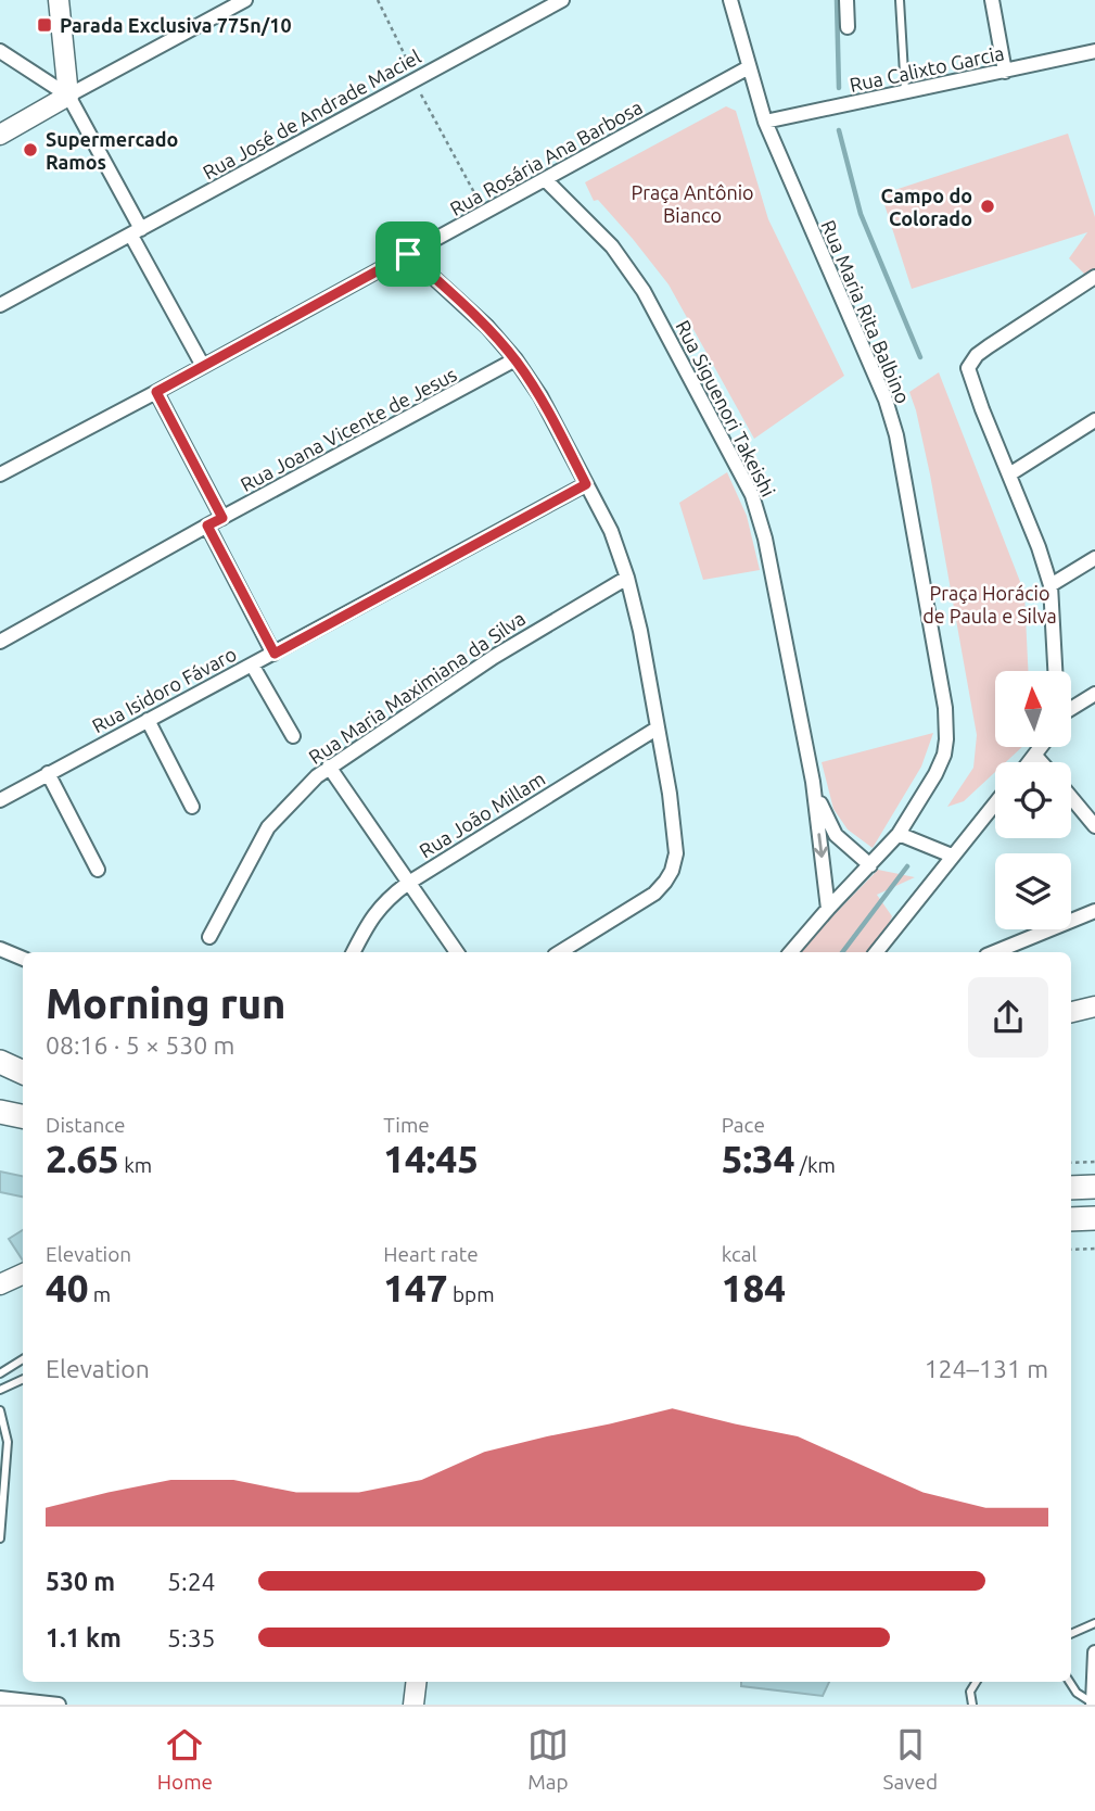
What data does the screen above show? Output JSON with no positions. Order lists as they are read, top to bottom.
{
  "streets": {
    "street": [
      "Rua Calixto Garcia",
      "Rua José de Andrade Maciel",
      "Rua Rosária Ana Barbosa",
      "Rua Maria Rita Balbino",
      "Rua Siguenori Takeishi",
      "Rua Joana Vicente de Jesus",
      "Rua Maria Maximiana da Silva",
      "Rua Isidoro Fávaro",
      "Rua João Millam"
    ]
  },
  "crossings": [
    ["Rua Calixto Garcia", "Rua Maria Rita Balbino"],
    ["Rua Rosária Ana Barbosa", "Rua Maria Rita Balbino"],
    ["Rua Rosária Ana Barbosa", "Rua Siguenori Takeishi"],
    ["Rua Maria Rita Balbino", "Rua Siguenori Takeishi"]
  ],
  "parks": ["Praça Antônio Bianco", "Praça Horácio de Paula e Silva"],
  "places": {
    "transit": ["Parada Exclusiva 775n/10"],
    "other": ["Supermercado Ramos", "Campo do Colorado"]
  },
  "north": "top",
  "page": {
    "heading": ["Morning run", "08:16 · 5 × 530 m"],
    "stats": [
      ["Distance", "2.65 km"],
      ["Time", "14:45"],
      ["Pace", "5:34 /km"],
      ["Elevation", "40 m"],
      ["Heart rate", "147 bpm"],
      ["kcal", "184"]
    ],
    "chart": ["Elevation", "124–131 m"],
    "list": [
      {
        "name": "530 m",
        "note": "5:24"
      },
      {
        "name": "1.1 km",
        "note": "5:35"
      }
    ],
    "tabs": ["Home", "Map", "Saved"]
  }
}
